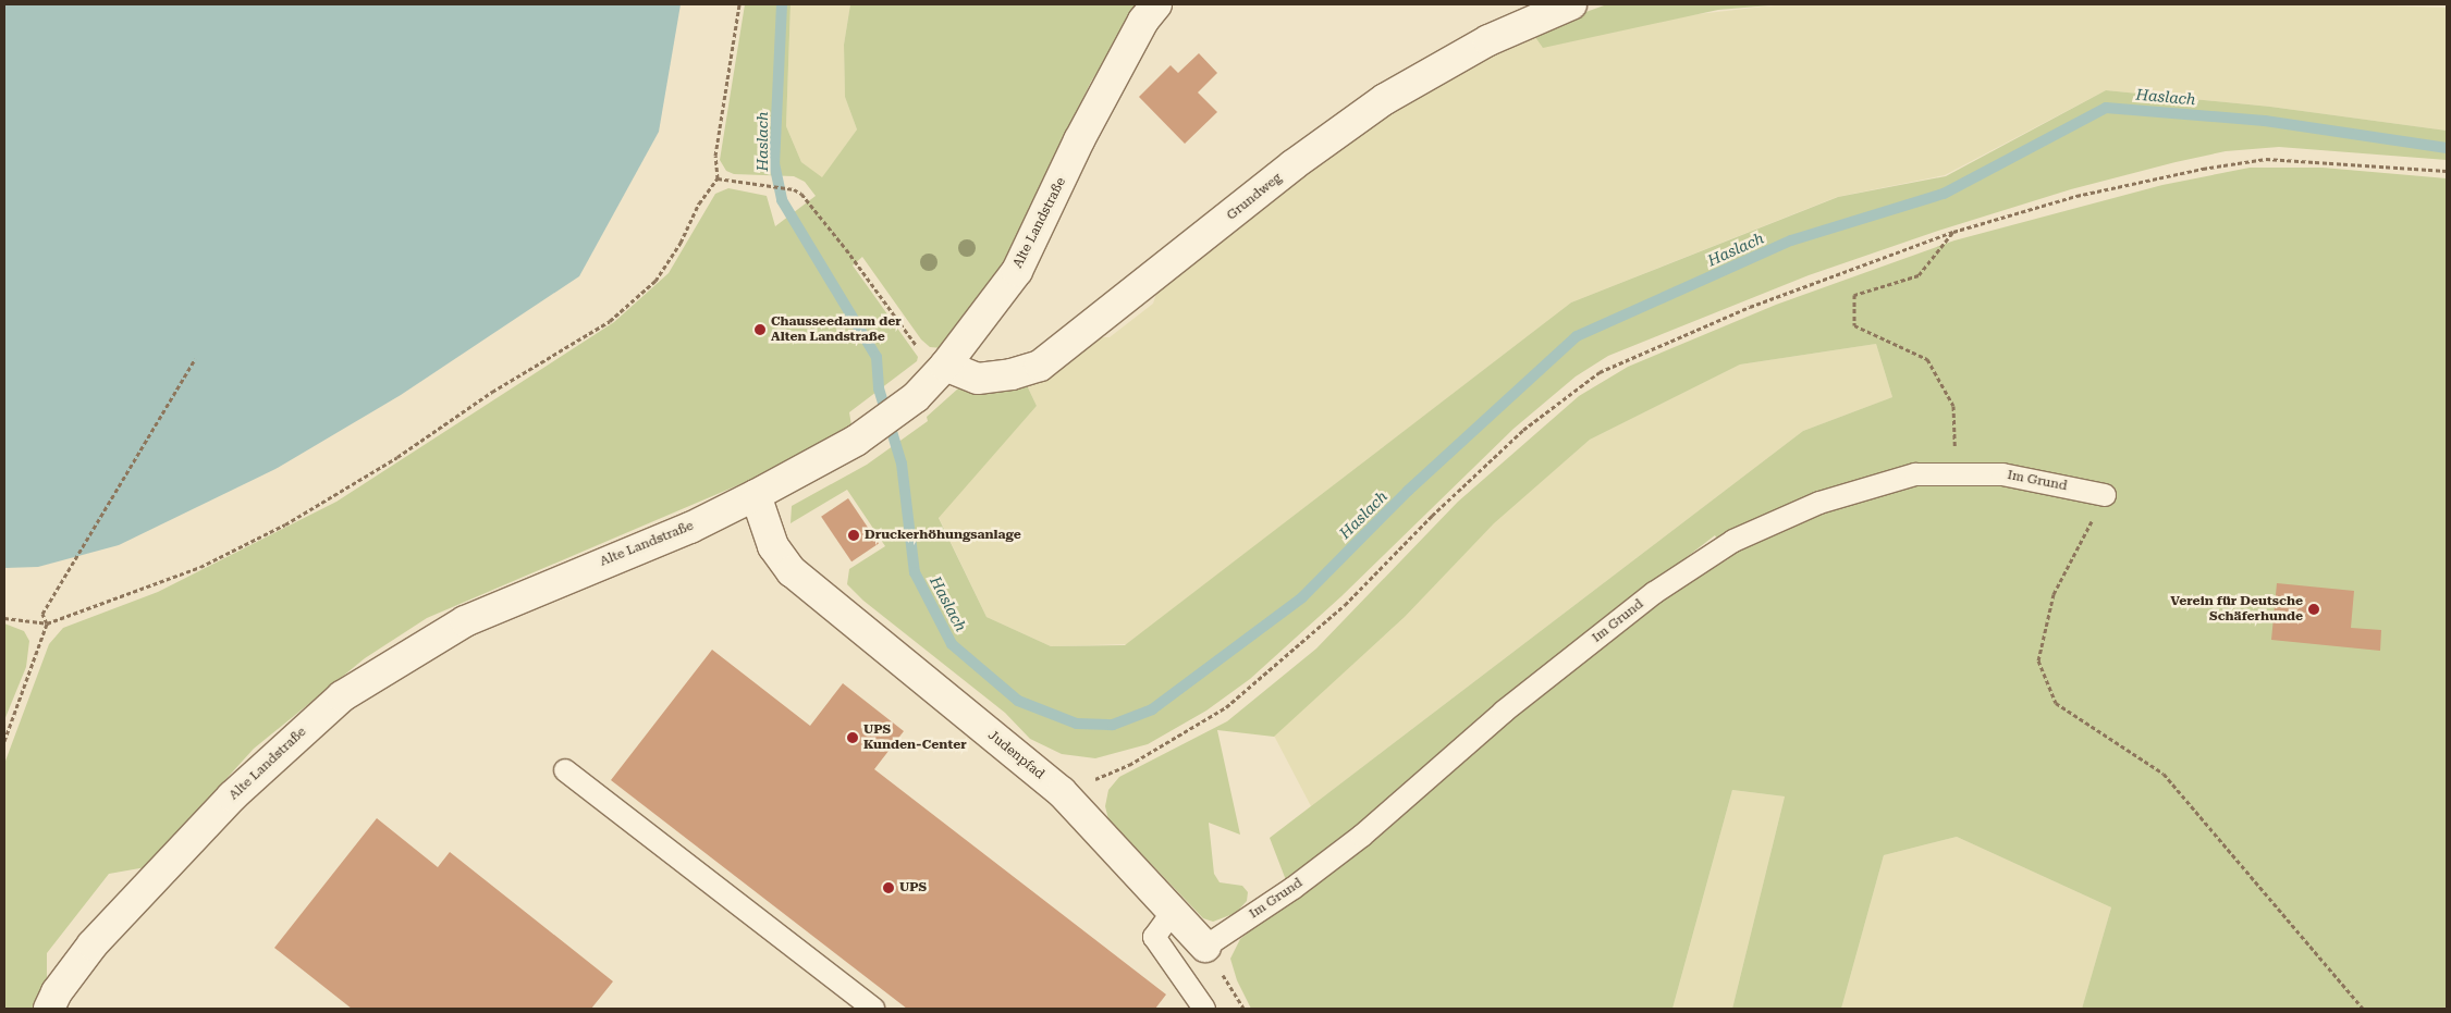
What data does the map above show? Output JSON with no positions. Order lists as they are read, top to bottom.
{
  "streets": {
    "street": ["Grundweg", "Alte Landstraße", "Judenpfad"],
    "lane": ["Im Grund"]
  },
  "crossings": [
    ["Grundweg", "Alte Landstraße"],
    ["Alte Landstraße", "Judenpfad"],
    ["Im Grund", "Judenpfad"]
  ],
  "water": ["Haslach"],
  "places": [
    "Chausseedamm der Alten Landstraße",
    "Druckerhöhungsanlage",
    "Verein für Deutsche Schäferhunde",
    "UPS Kunden-Center",
    "UPS"
  ]
}
